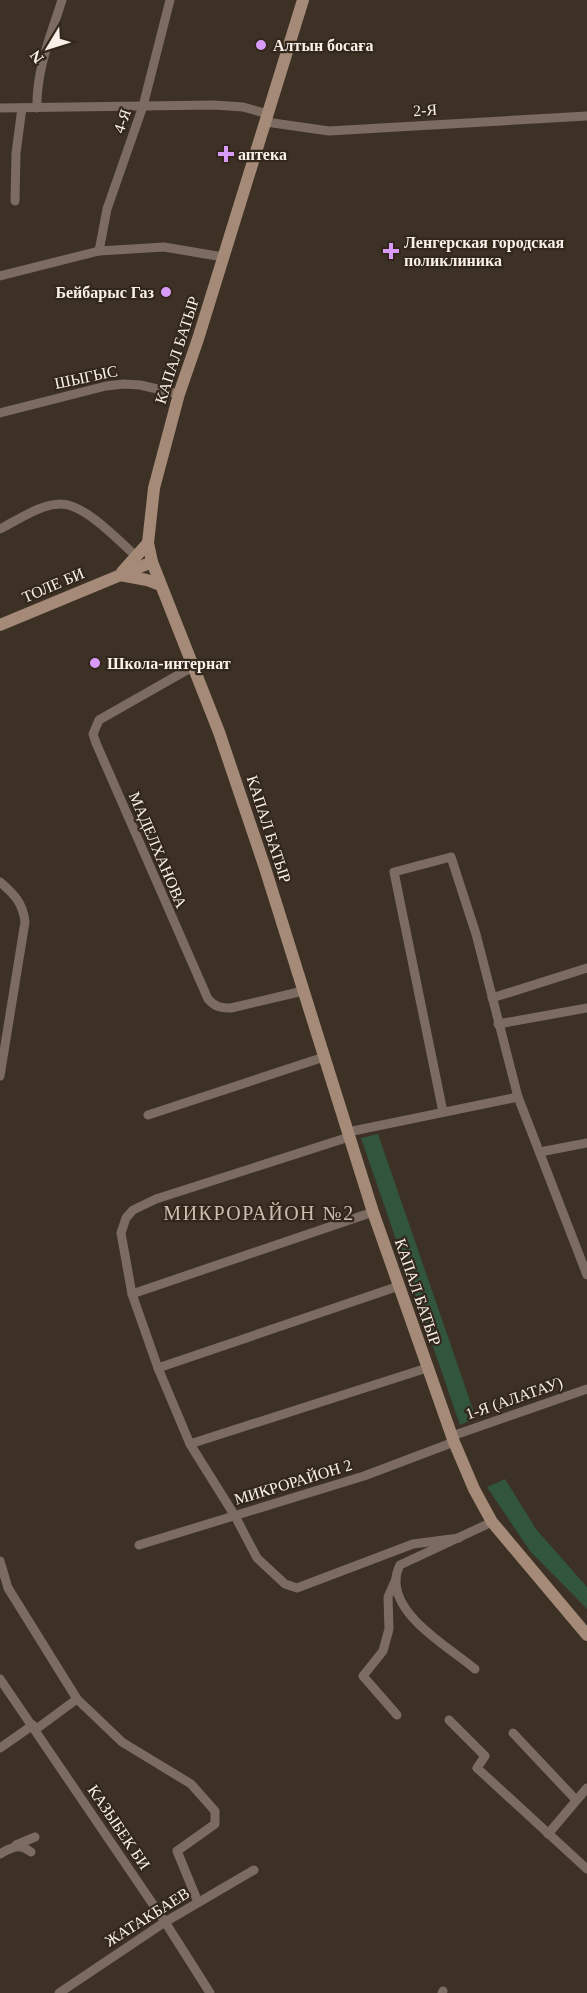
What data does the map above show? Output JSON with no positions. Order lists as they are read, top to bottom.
{
  "streets": {
    "main road": ["КАПАЛ БАТЫР", "ТОЛЕ БИ"],
    "street": [
      "2-Я",
      "4-Я",
      "ШЫГЫС",
      "МАДЕЛХАНОВА",
      "1-Я (АЛАТАУ)",
      "МИКРОРАЙОН 2",
      "КАЗЫБЕК БИ",
      "ЖАТАКБАЕВ"
    ]
  },
  "crossings": [
    ["2-Я", "4-Я"],
    ["2-Я", "КАПАЛ БАТЫР"],
    ["КАПАЛ БАТЫР", "ШЫГЫС"],
    ["КАПАЛ БАТЫР", "ТОЛЕ БИ"],
    ["КАПАЛ БАТЫР", "МАДЕЛХАНОВА"],
    ["КАПАЛ БАТЫР", "1-Я (АЛАТАУ)"],
    ["КАПАЛ БАТЫР", "МИКРОРАЙОН 2"],
    ["1-Я (АЛАТАУ)", "МИКРОРАЙОН 2"],
    ["КАЗЫБЕК БИ", "ЖАТАКБАЕВ"]
  ],
  "districts": ["МИКРОРАЙОН №2"],
  "places": {
    "other": ["Алтын босаға", "Бейбарыс Газ", "Школа-интернат"],
    "health": ["аптека", "Ленгерская городская поликлиника"]
  },
  "north": "bottom left"
}
